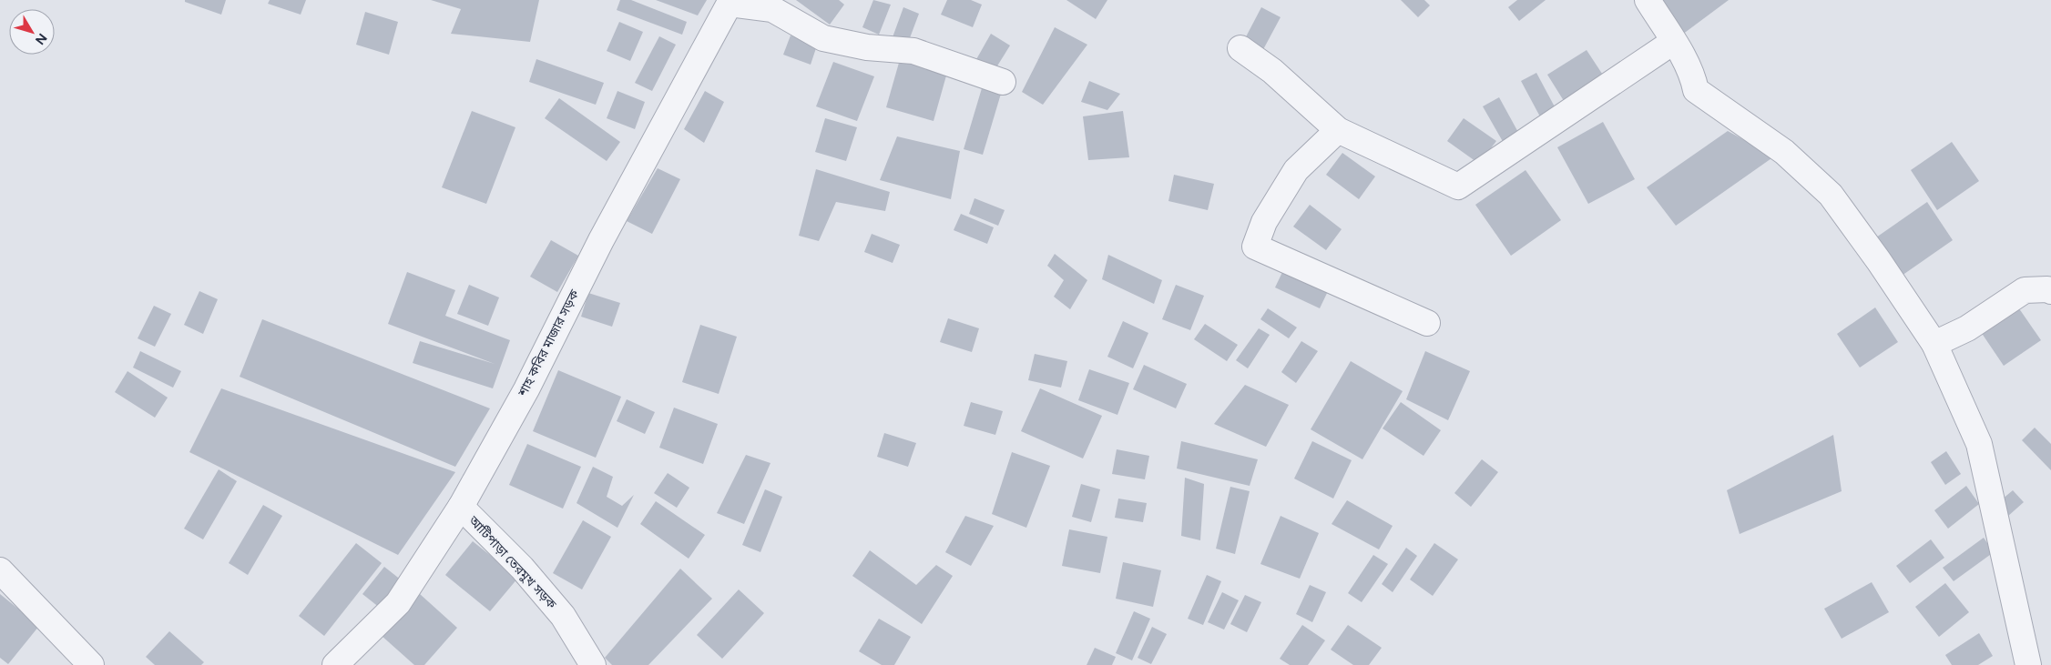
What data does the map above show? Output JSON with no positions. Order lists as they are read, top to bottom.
{
  "streets": {
    "street": ["শাহ কবির মাজার সড়ক", "আটিপাড়া তেরমুখ সড়ক"]
  },
  "crossings": [
    ["শাহ কবির মাজার সড়ক", "আটিপাড়া তেরমুখ সড়ক"]
  ],
  "north": "bottom right"
}
